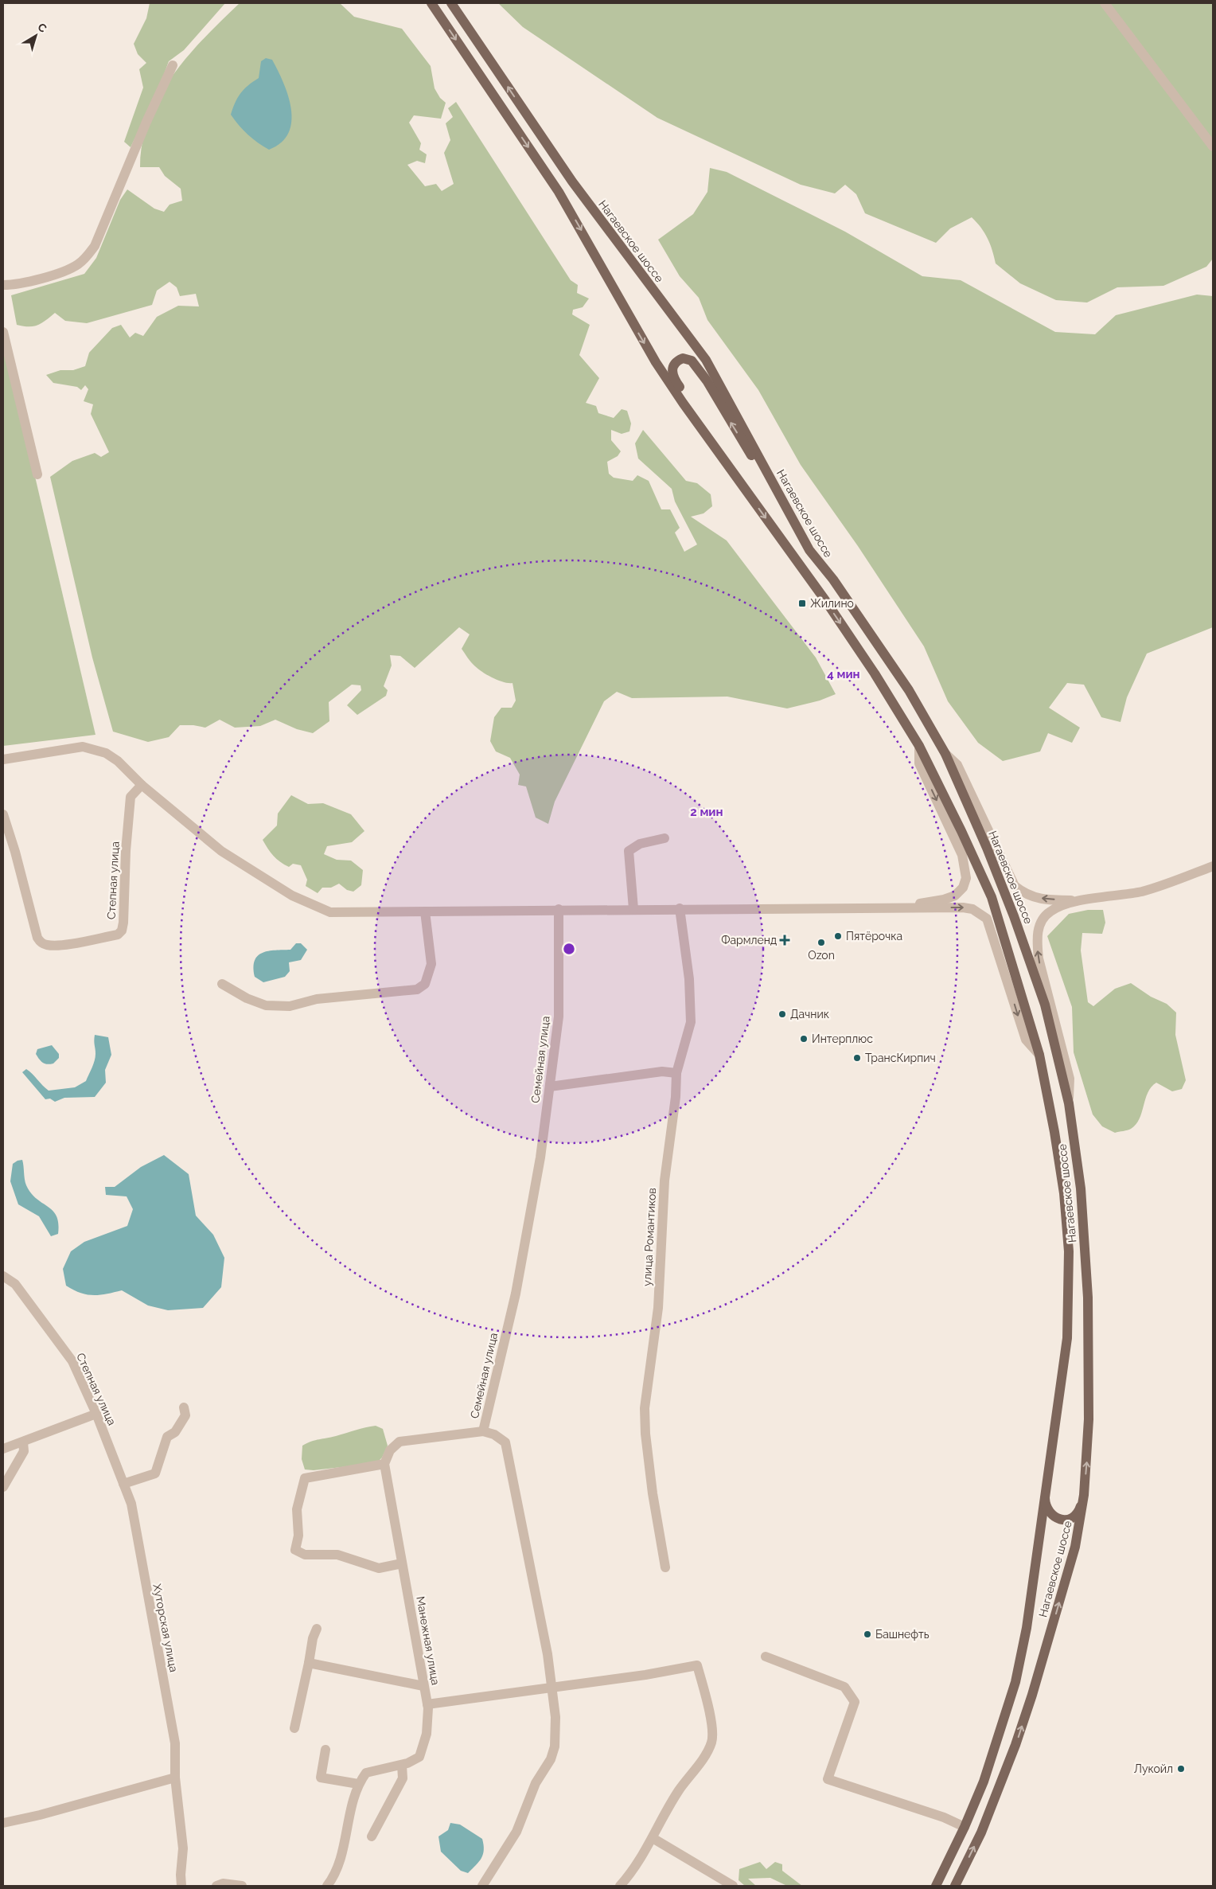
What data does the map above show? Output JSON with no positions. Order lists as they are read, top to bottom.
{
  "streets": {
    "main road": ["Нагаевское шоссе"],
    "street": [
      "Степная улица",
      "Семейная улица",
      "улица Романтиков",
      "Хуторская улица",
      "Манежная улица"
    ]
  },
  "crossings": [
    ["Степная улица", "Хуторская улица"]
  ],
  "places": {
    "transit": ["Жилино"],
    "other": [
      "Пятёрочка",
      "Ozon",
      "Дачник",
      "Интерплюс",
      "ТрансКирпич",
      "Башнефть",
      "Лукойл"
    ],
    "health": ["Фармленд"]
  },
  "north": "top right",
  "rings": ["4 мин", "2 мин"]
}
